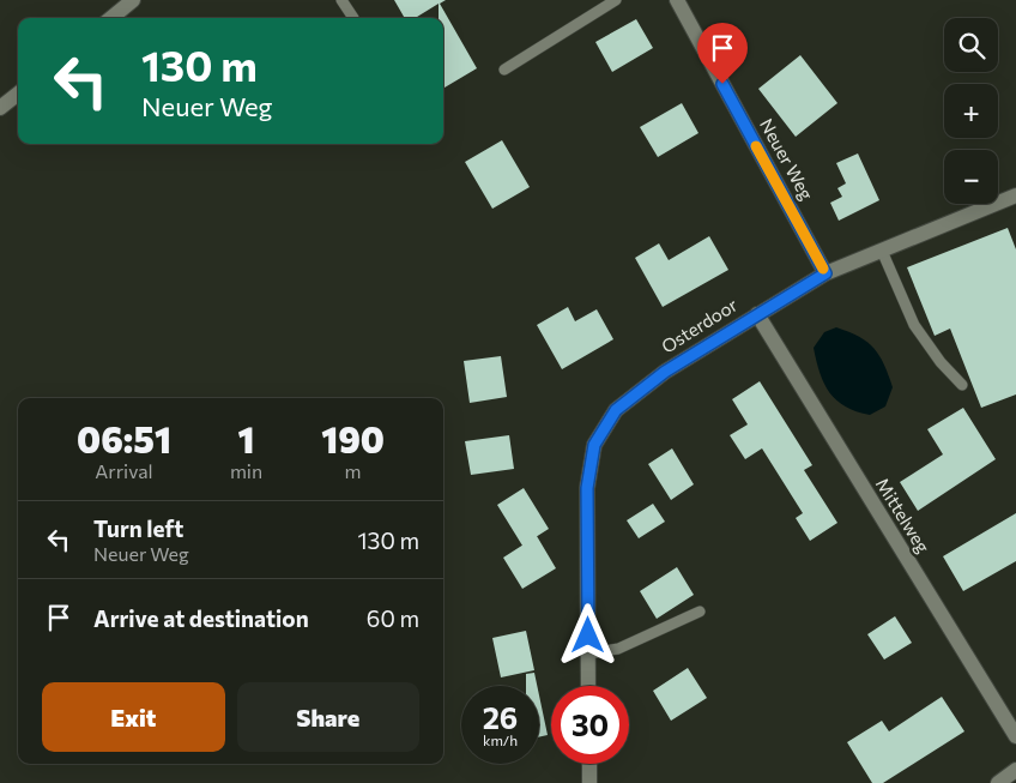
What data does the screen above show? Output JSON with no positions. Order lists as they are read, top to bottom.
{
  "streets": {
    "street": ["Neuer Weg", "Osterdoor", "Mittelweg"]
  },
  "crossings": [
    ["Neuer Weg", "Osterdoor"],
    ["Osterdoor", "Mittelweg"]
  ],
  "page": {
    "map_buttons": ["+", "−"],
    "turn": ["130 m", "Neuer Weg"],
    "eta": [
      "06:51",
      "Arrival",
      "1",
      "min",
      "190",
      "m"
    ],
    "list": [
      {
        "name": "Turn left",
        "note": "Neuer Weg",
        "value": "130 m"
      },
      {
        "name": "Arrive at destination",
        "value": "60 m"
      }
    ],
    "buttons": ["Exit", "Share"],
    "speed": "26 km/h",
    "limit": "30"
  }
}
